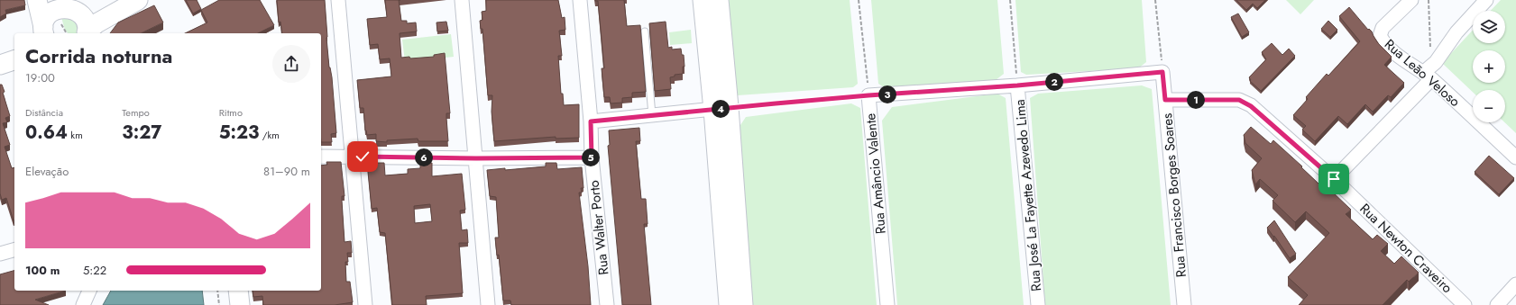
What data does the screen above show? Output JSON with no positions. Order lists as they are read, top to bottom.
{
  "streets": {
    "street": [
      "Rua Leão Veloso",
      "Rua Amâncio Valente",
      "Rua José La Fayette Azevedo Lima",
      "Rua Francisco Borges Soares",
      "Rua Walter Porto",
      "Rua Newton Craveiro"
    ]
  },
  "crossings": [
    ["Rua Francisco Borges Soares", "Rua Newton Craveiro"]
  ],
  "page": {
    "map_buttons": ["+", "−"],
    "heading": ["Corrida noturna", "19:00"],
    "pins": [
      "2",
      "3",
      "1",
      "4",
      "5",
      "6"
    ],
    "stats": [
      ["Distância", "0.64 km"],
      ["Tempo", "3:27"],
      ["Ritmo", "5:23 /km"]
    ],
    "chart": ["Elevação", "81–90 m"],
    "list": [
      {
        "name": "100 m",
        "note": "5:22"
      }
    ]
  }
}
